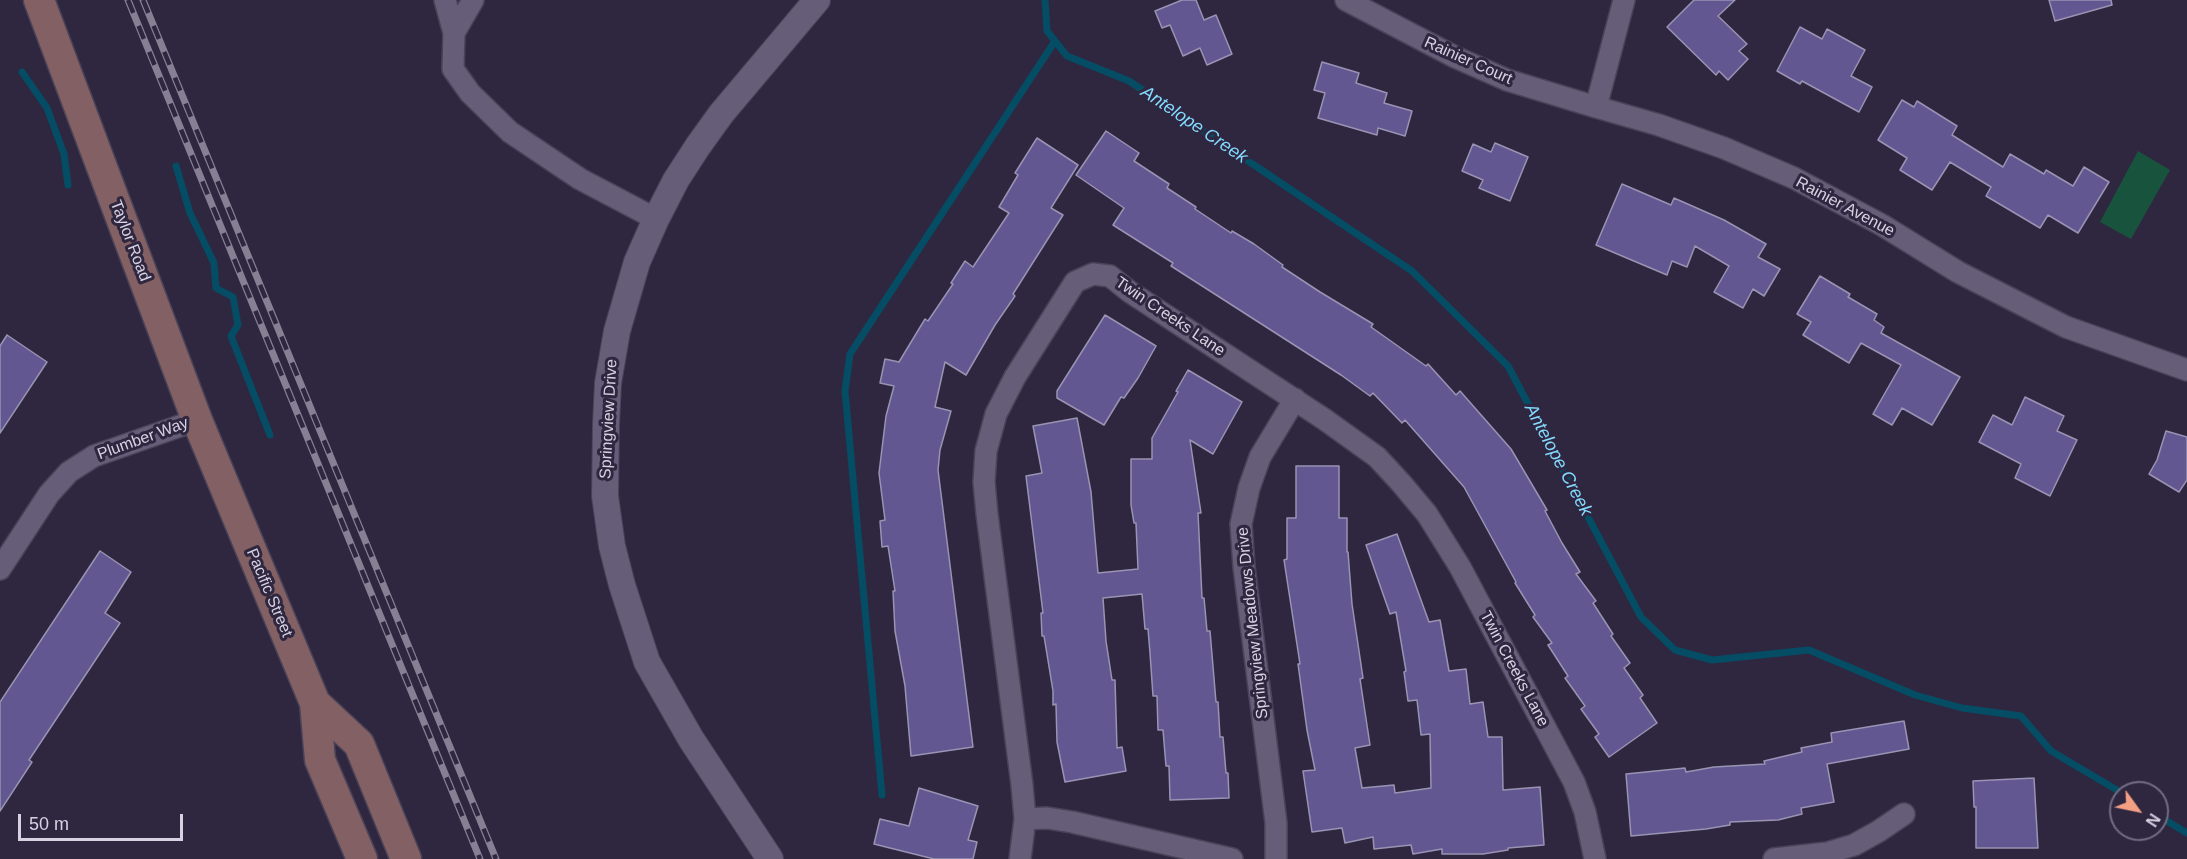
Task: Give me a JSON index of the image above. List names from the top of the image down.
{
  "streets": {
    "main road": ["Taylor Road", "Pacific Street"],
    "street": [
      "Rainier Court",
      "Rainier Avenue",
      "Twin Creeks Lane",
      "Springview Drive",
      "Plumber Way",
      "Springview Meadows Drive"
    ]
  },
  "crossings": [
    ["Rainier Court", "Rainier Avenue"],
    ["Taylor Road", "Plumber Way"],
    ["Taylor Road", "Pacific Street"],
    ["Twin Creeks Lane", "Springview Meadows Drive"]
  ],
  "water": ["Antelope Creek"],
  "scale_bar": "50 m",
  "north": "bottom right"
}
